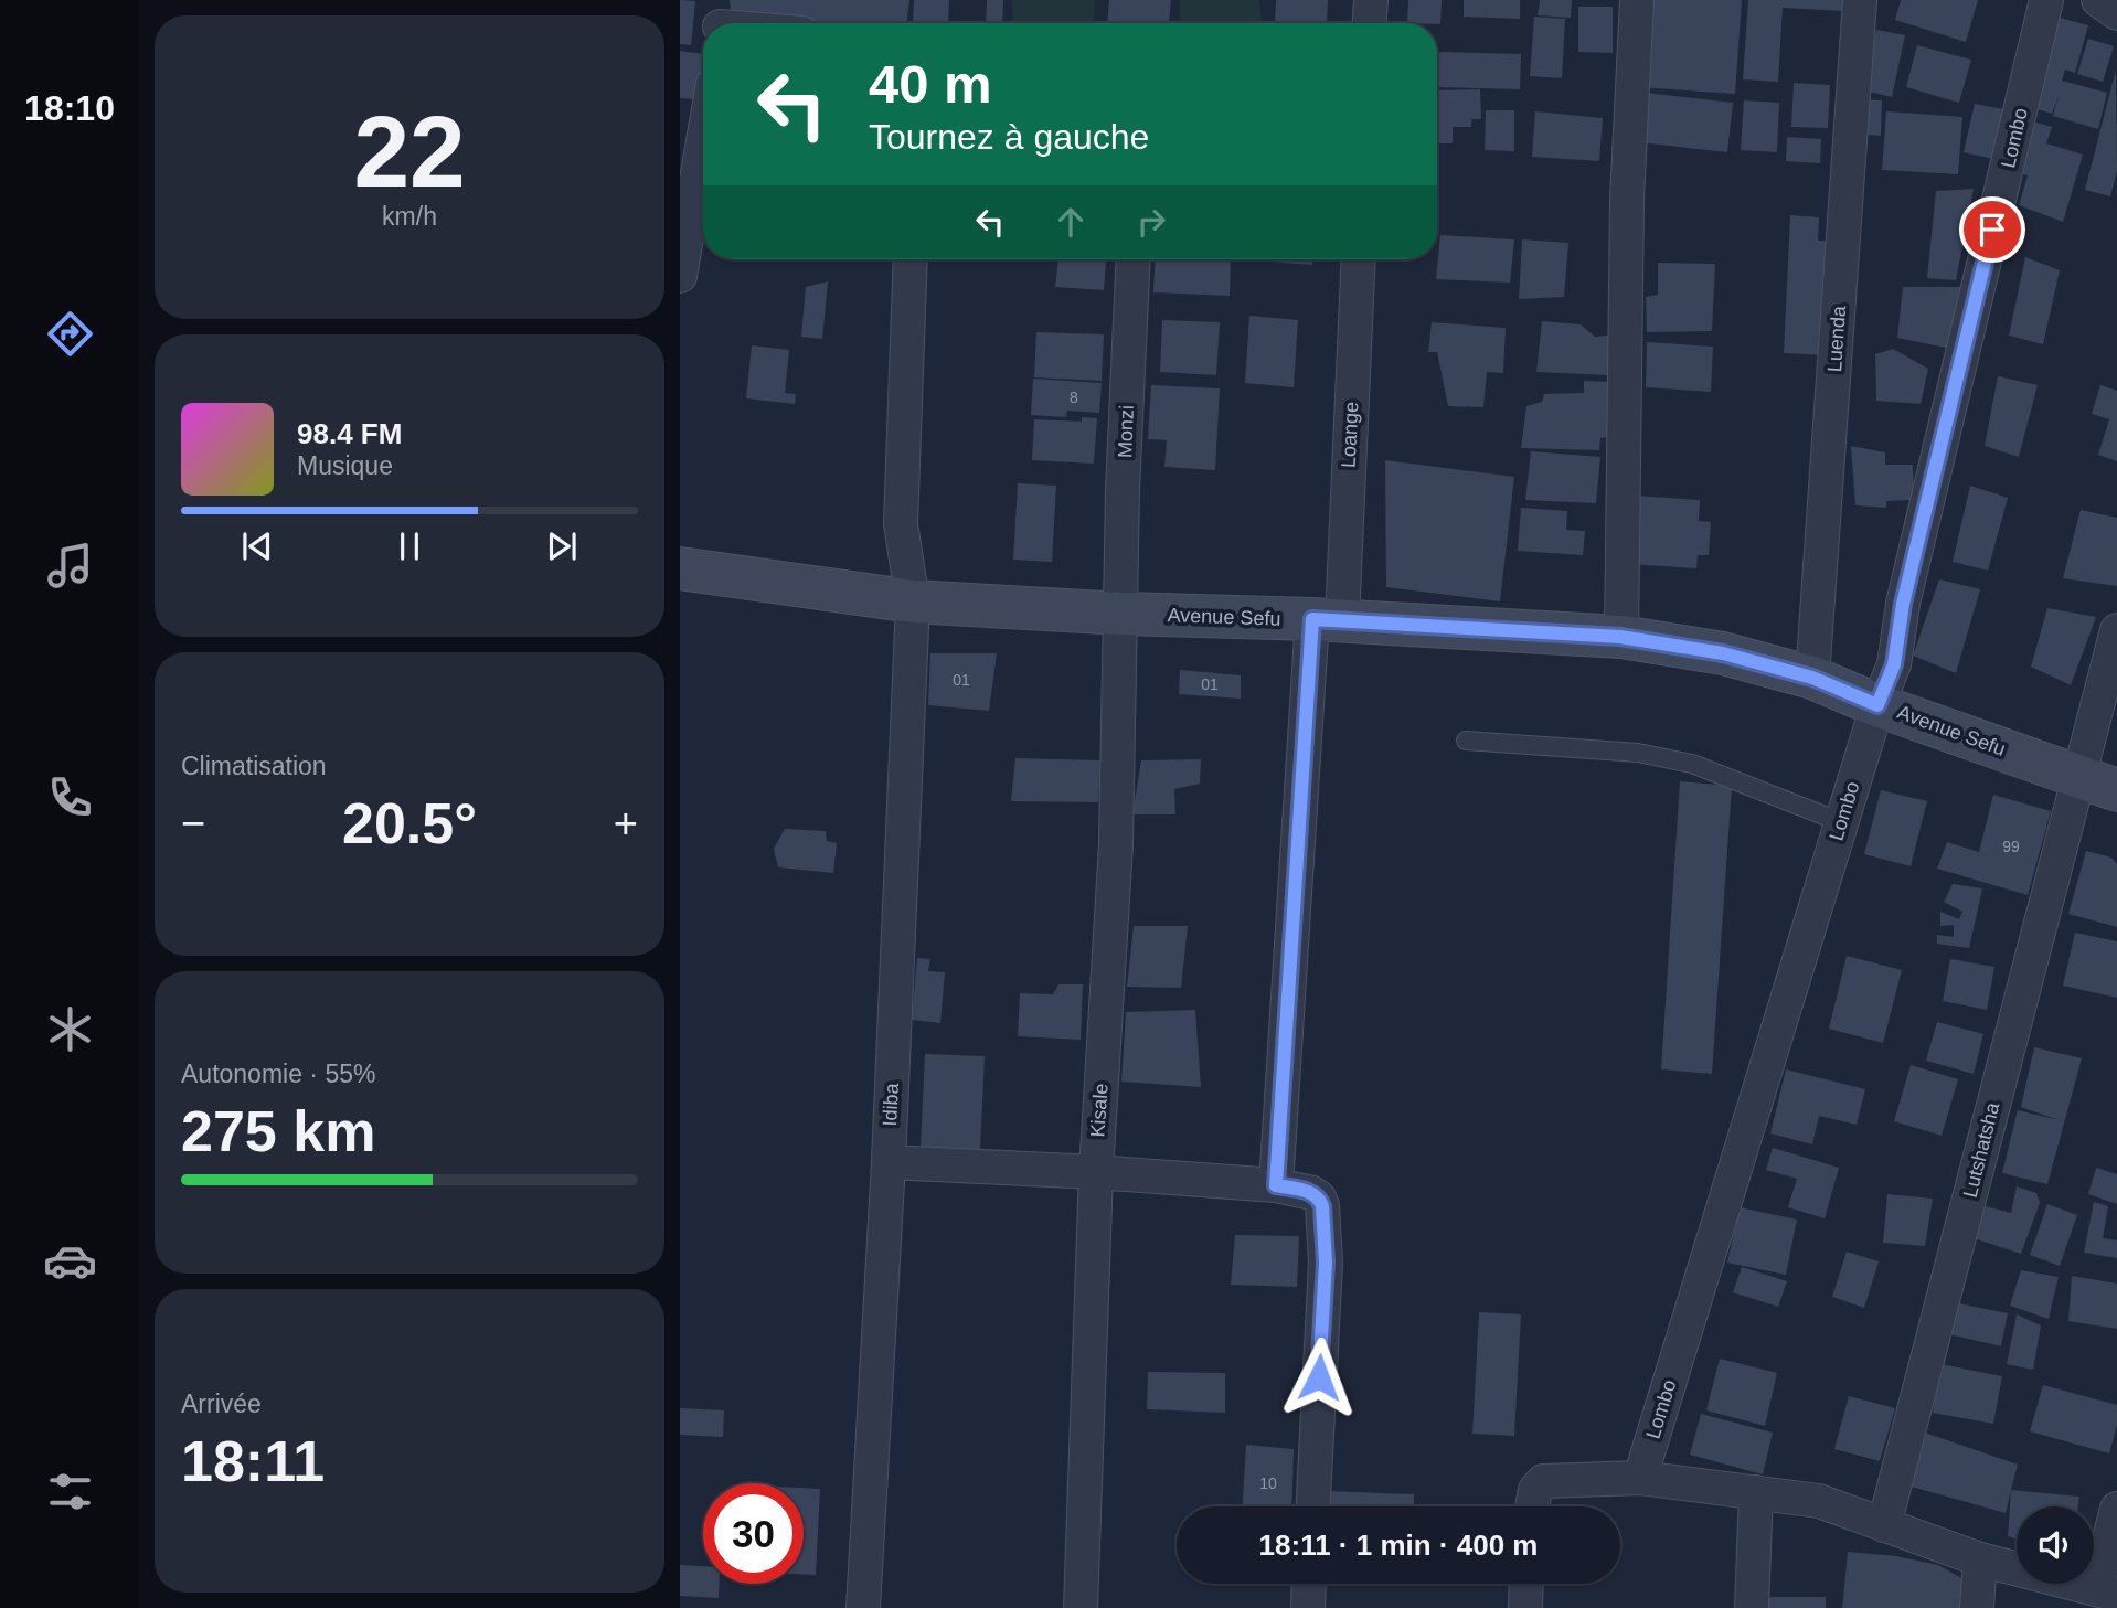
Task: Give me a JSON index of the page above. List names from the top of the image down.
{
  "streets": {
    "main road": ["Avenue Sefu"],
    "street": [
      "Lombo",
      "Luenda",
      "Monzi",
      "Loange",
      "Idiba",
      "Kisale",
      "Lutshatsha"
    ]
  },
  "crossings": [
    ["Lombo", "Avenue Sefu"],
    ["Luenda", "Avenue Sefu"],
    ["Monzi", "Avenue Sefu"],
    ["Monzi", "Kisale"],
    ["Loange", "Avenue Sefu"],
    ["Avenue Sefu", "Idiba"],
    ["Avenue Sefu", "Kisale"],
    ["Avenue Sefu", "Lutshatsha"]
  ],
  "house_numbers": [
    "8",
    "01",
    "01",
    "99",
    "10"
  ],
  "page": {
    "tabs": "18:10",
    "tile": [
      ["22", "km/h"],
      "Climatisation",
      ["Autonomie · 55%", "275 km"],
      ["Arrivée", "18:11"]
    ],
    "turn": ["40 m", "Tournez à gauche"],
    "song": ["98.4 FM", "Musique"],
    "heat": ["−", "20.5°", "+"],
    "limit": "30",
    "trip": "18:11 · 1 min · 400 m"
  }
}
